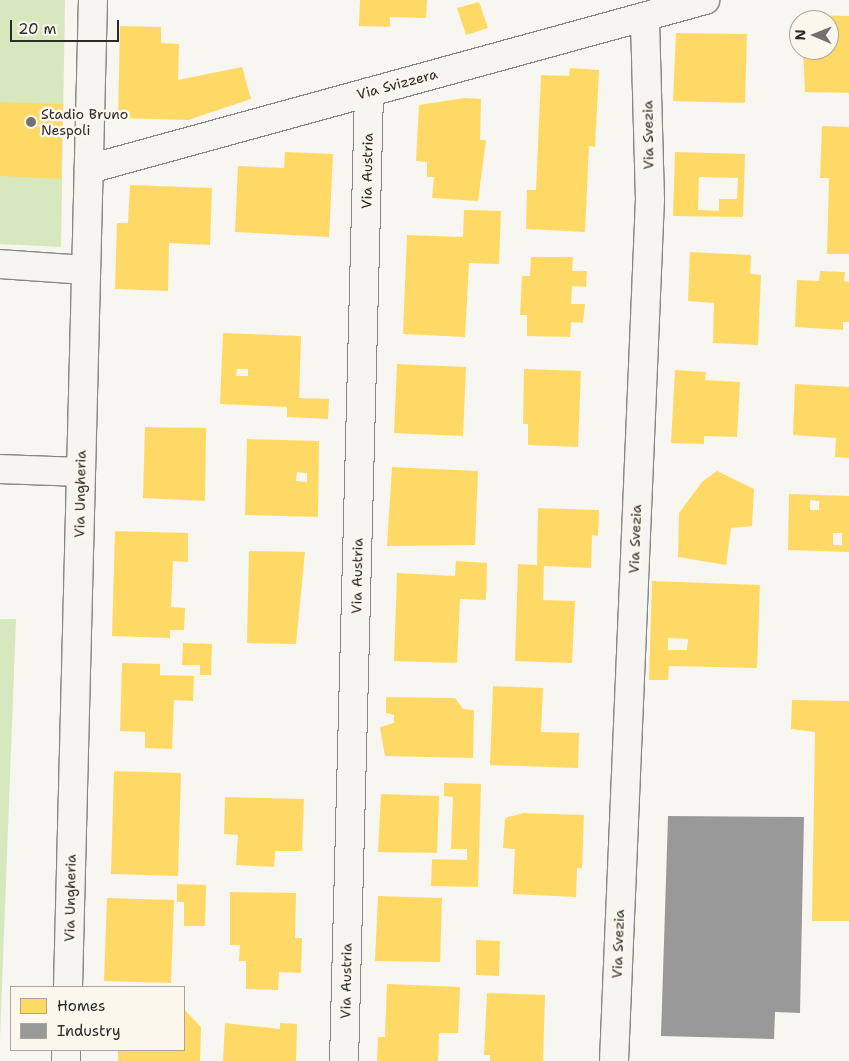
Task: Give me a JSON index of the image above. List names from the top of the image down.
{
  "streets": {
    "street": [
      "Via Svizzera",
      "Via Svezia",
      "Via Austria",
      "Via Ungheria"
    ]
  },
  "crossings": [
    ["Via Svizzera", "Via Svezia"],
    ["Via Svizzera", "Via Austria"],
    ["Via Svizzera", "Via Ungheria"]
  ],
  "places": ["Stadio Bruno Nespoli"],
  "legend": ["Homes", "Industry"],
  "scale_bar": "20 m",
  "north": "left"
}
